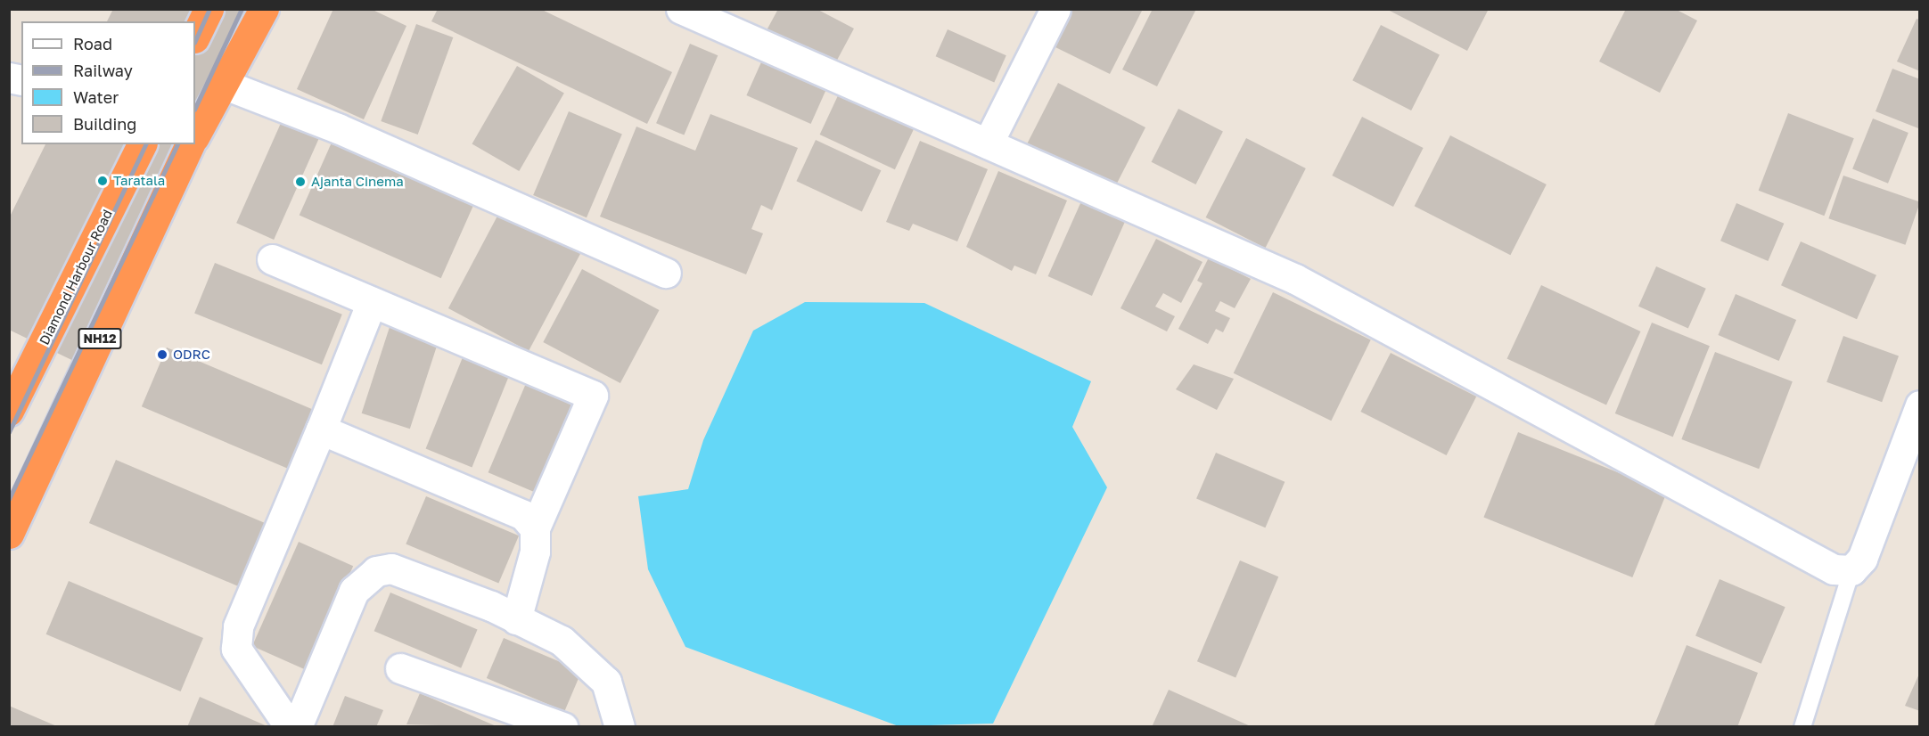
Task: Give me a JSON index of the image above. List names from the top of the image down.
{
  "streets": {
    "highway": ["Diamond Harbour Road", "NH12"]
  },
  "places": ["Taratala", "Ajanta Cinema", "ODRC"],
  "legend": [
    "Road",
    "Railway",
    "Water",
    "Building"
  ]
}
